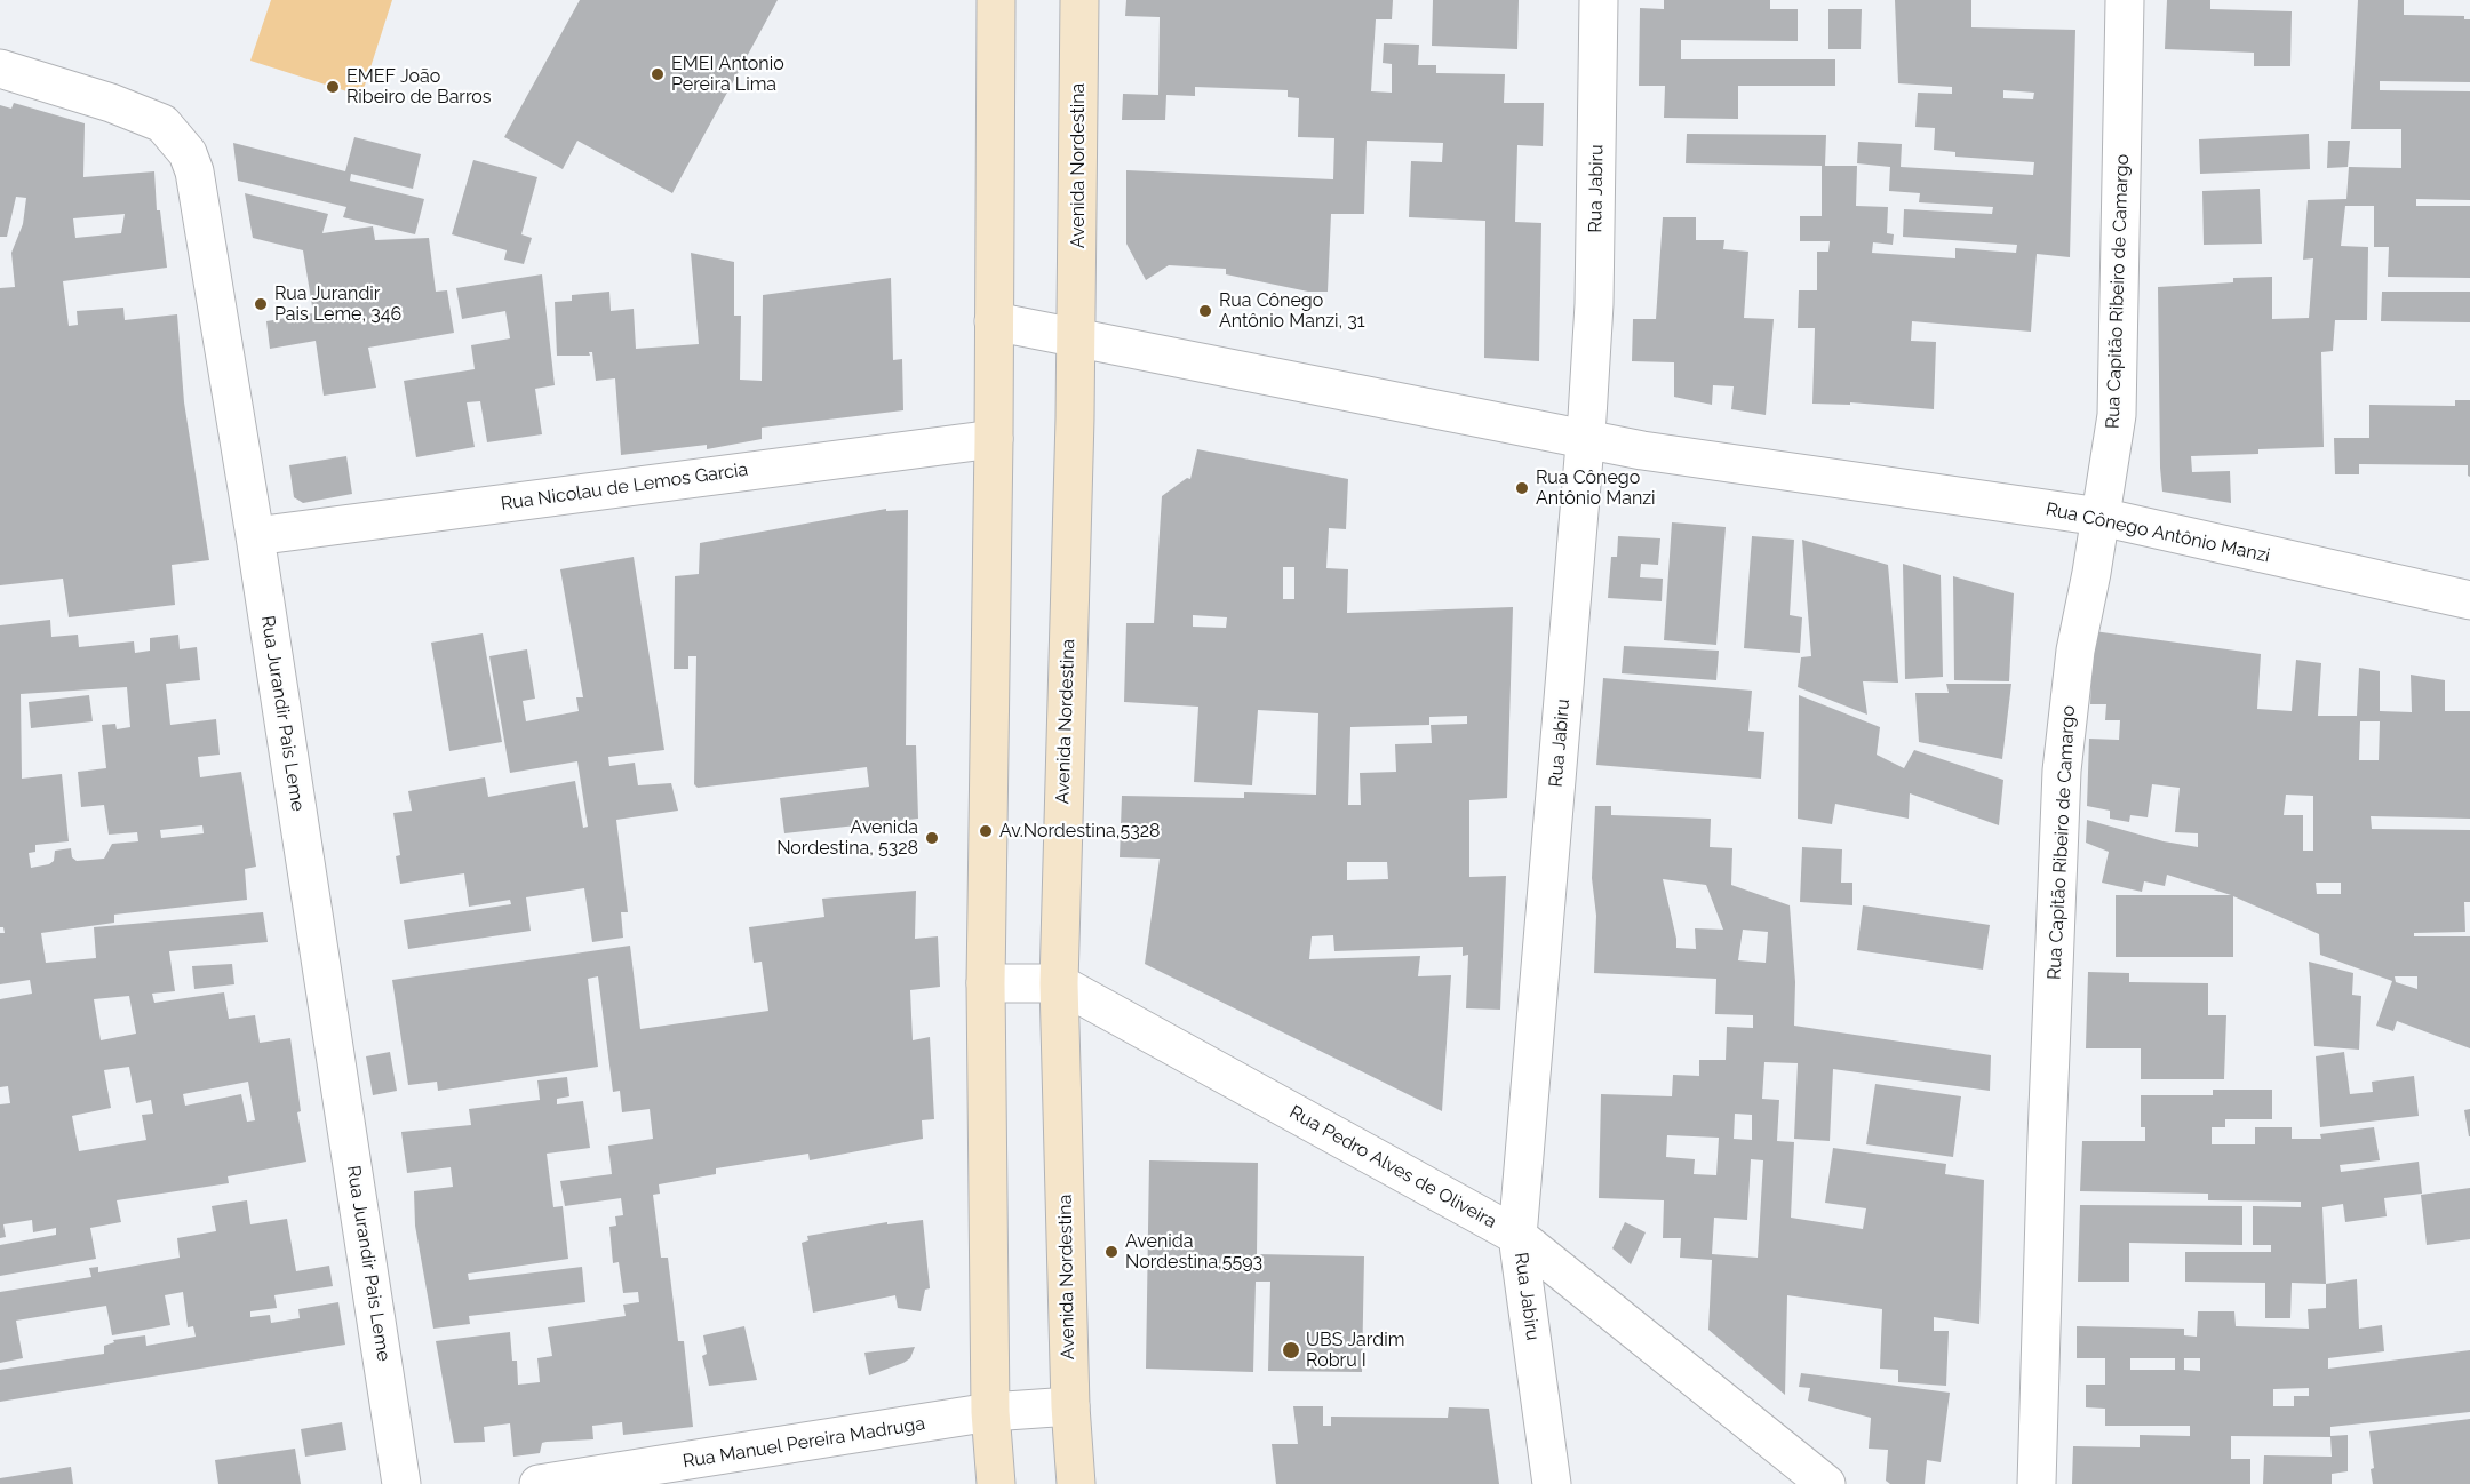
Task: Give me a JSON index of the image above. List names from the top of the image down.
{
  "streets": {
    "main road": ["Avenida Nordestina"],
    "street": [
      "Rua Jabiru",
      "Rua Capitão Ribeiro de Camargo",
      "Rua Nicolau de Lemos Garcia",
      "Rua Cônego Antônio Manzi",
      "Rua Jurandir Pais Leme",
      "Rua Pedro Alves de Oliveira",
      "Rua Manuel Pereira Madruga"
    ]
  },
  "crossings": [
    ["Avenida Nordestina", "Rua Cônego Antônio Manzi"],
    ["Avenida Nordestina", "Rua Pedro Alves de Oliveira"],
    ["Avenida Nordestina", "Rua Manuel Pereira Madruga"],
    ["Rua Jabiru", "Rua Cônego Antônio Manzi"],
    ["Rua Jabiru", "Rua Pedro Alves de Oliveira"],
    ["Rua Capitão Ribeiro de Camargo", "Rua Cônego Antônio Manzi"],
    ["Rua Nicolau de Lemos Garcia", "Rua Jurandir Pais Leme"]
  ],
  "places": [
    "EMEI Antonio Pereira Lima",
    "EMEF João Ribeiro de Barros",
    "Rua Jurandir Pais Leme, 346",
    "Rua Cônego Antônio Manzi, 31",
    "Rua Cônego Antônio Manzi",
    "Av.Nordestina,5328",
    "Avenida Nordestina, 5328",
    "Avenida Nordestina,5593",
    "UBS Jardim Robru I"
  ]
}
